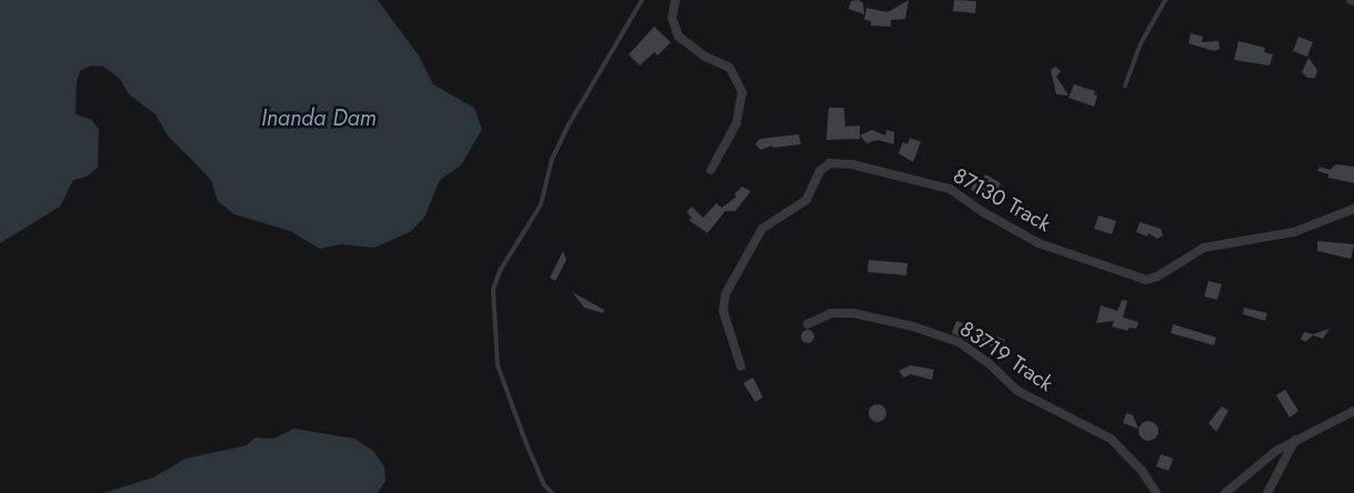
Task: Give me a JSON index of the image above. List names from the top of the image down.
{
  "streets": {
    "street": ["87130 Track", "83719 Track"]
  },
  "water": ["Inanda Dam"]
}
